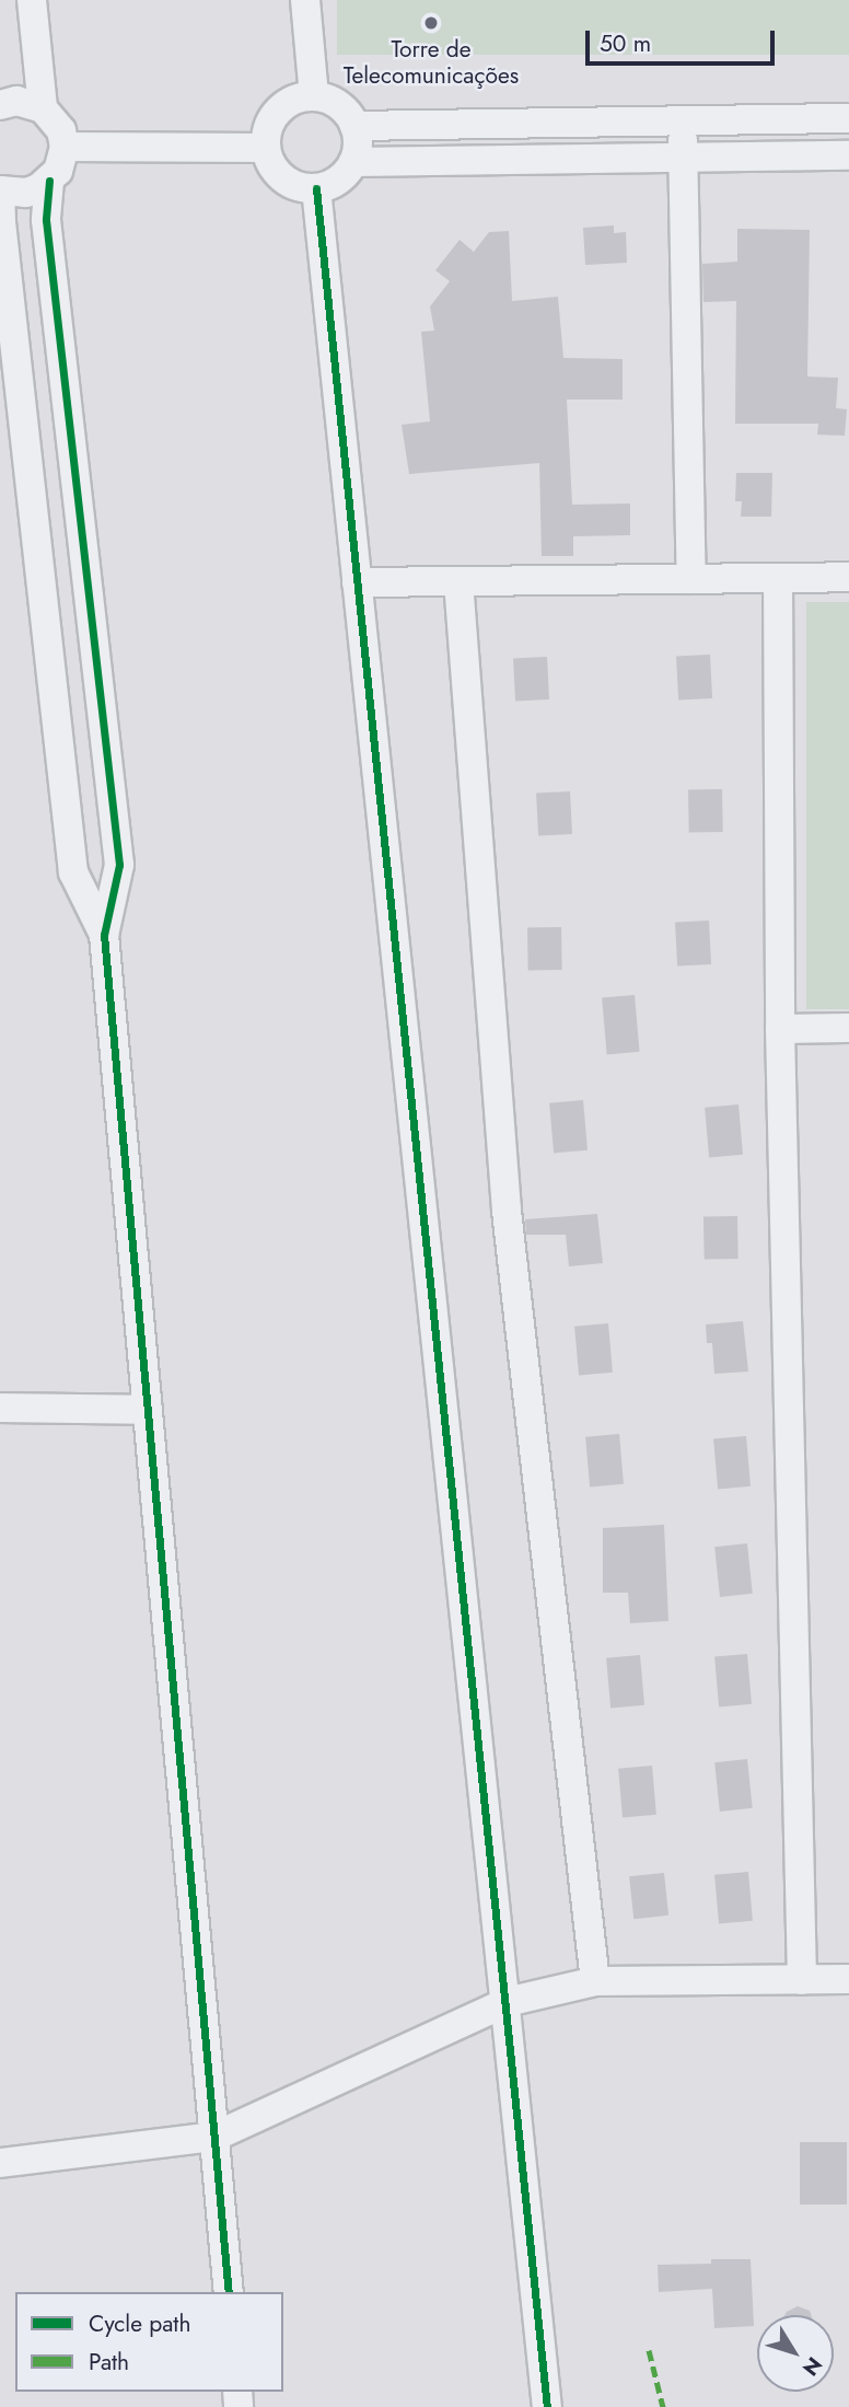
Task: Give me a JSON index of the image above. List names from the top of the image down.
{
  "places": ["Torre de Telecomunicações"],
  "legend": ["Cycle path", "Path"],
  "scale_bar": "50 m",
  "north": "bottom right"
}
